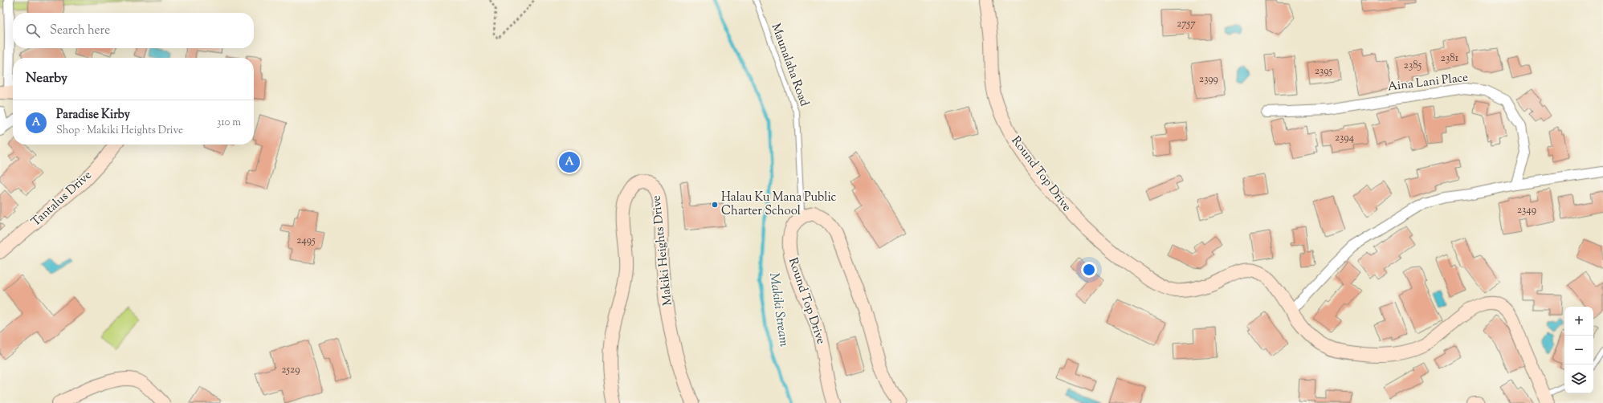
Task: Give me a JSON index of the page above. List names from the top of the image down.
{
  "streets": {
    "street": [
      "Aina Lani Place",
      "Round Top Drive",
      "Tantalus Drive",
      "Makiki Heights Drive"
    ],
    "lane": ["Maunalaha Road"]
  },
  "crossings": [
    ["Maunalaha Road", "Round Top Drive"]
  ],
  "water": ["Makiki Stream"],
  "places": ["Halau Ku Mana Public Charter School"],
  "house_numbers": [
    "2757",
    "2381",
    "2385",
    "2395",
    "2399",
    "2394",
    "2349",
    "2495",
    "2529"
  ],
  "page": {
    "search": "Search here",
    "heading": "Nearby",
    "list": [
      {
        "mark": "A",
        "name": "Paradise Kirby",
        "note": "Shop · Makiki Heights Drive",
        "value": "310 m"
      }
    ],
    "pins": "A",
    "map_buttons": ["+", "−"]
  }
}
